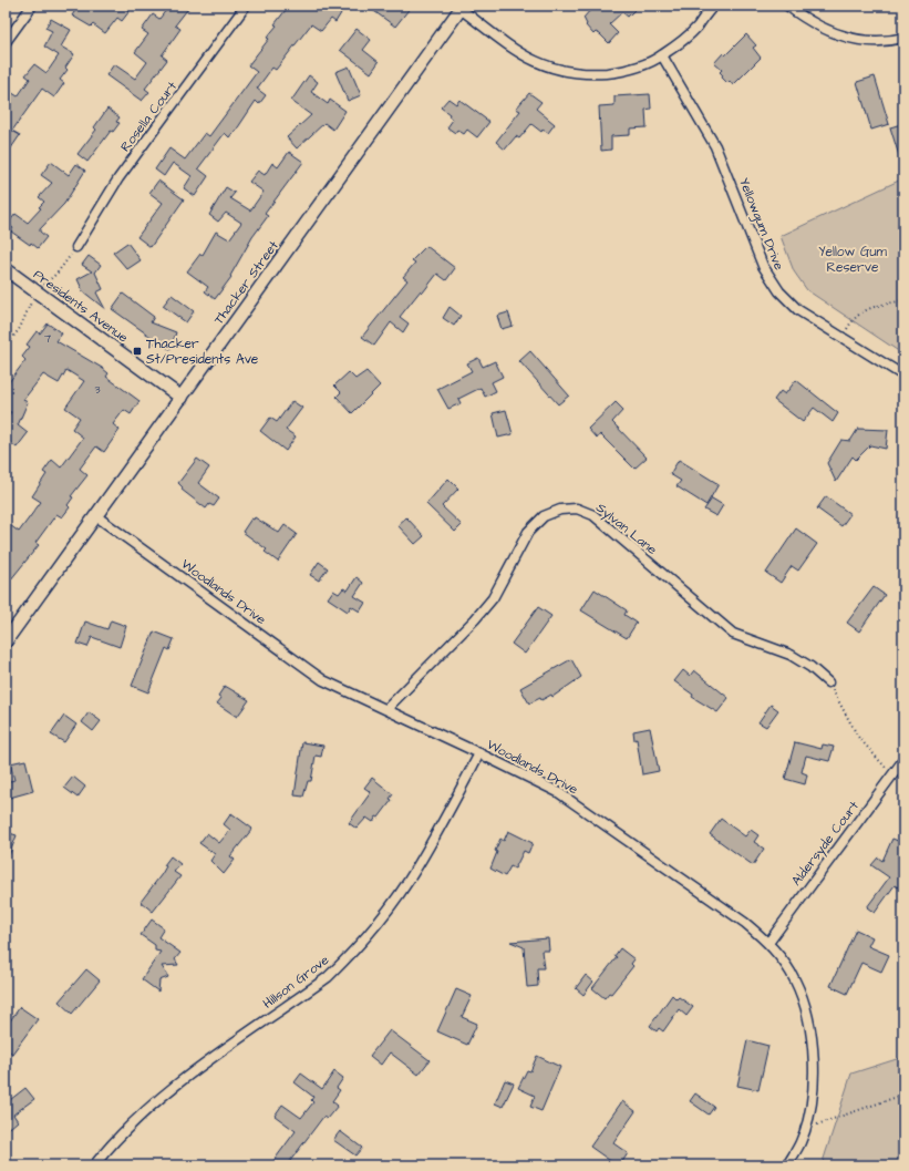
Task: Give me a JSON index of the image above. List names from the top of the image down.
{
  "streets": {
    "street": [
      "Rosella Court",
      "Yellowgum Drive",
      "Thacker Street",
      "Presidents Avenue",
      "Sylvan Lane",
      "Woodlands Drive",
      "Aldersyde Court",
      "Hillson Grove"
    ]
  },
  "crossings": [
    ["Thacker Street", "Presidents Avenue"],
    ["Thacker Street", "Woodlands Drive"],
    ["Sylvan Lane", "Woodlands Drive"],
    ["Woodlands Drive", "Aldersyde Court"],
    ["Woodlands Drive", "Hillson Grove"]
  ],
  "parks": ["Yellow Gum Reserve"],
  "places": {
    "transit": ["Thacker St/Presidents Ave"]
  },
  "house_numbers": ["7", "3"]
}
